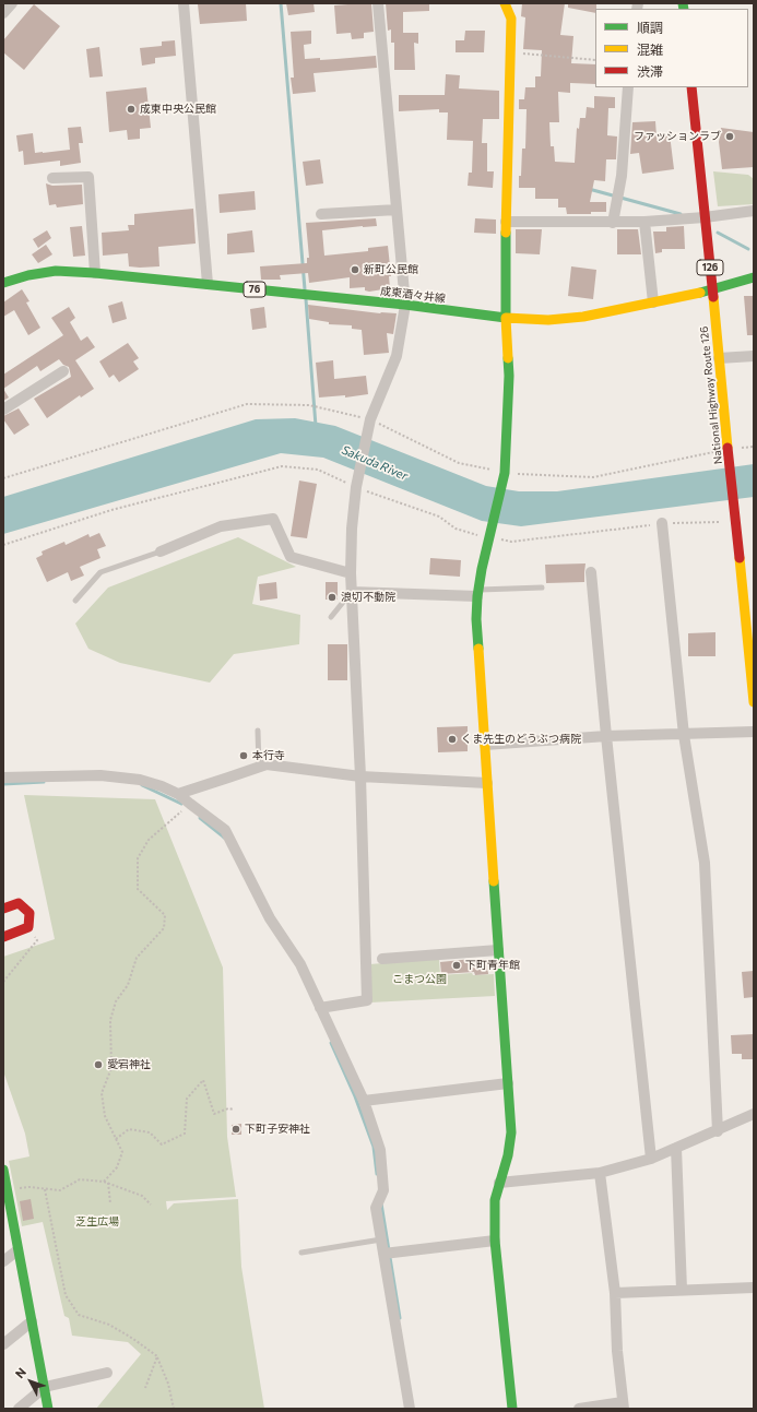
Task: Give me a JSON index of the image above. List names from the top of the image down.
{
  "streets": {
    "main road": [
      "126",
      "76",
      "成東酒々井線",
      "National Highway Route 126"
    ]
  },
  "crossings": [
    ["成東酒々井線", "National Highway Route 126"]
  ],
  "water": ["Sakuda River"],
  "parks": ["こまつ公園", "芝生広場"],
  "places": [
    "成東中央公民館",
    "ファッションラブ",
    "新町公民館",
    "浪切不動院",
    "くま先生のどうぶつ病院",
    "本行寺",
    "下町青年館",
    "愛宕神社",
    "下町子安神社"
  ],
  "legend": ["順調", "混雑", "渋滞"],
  "north": "top left"
}
